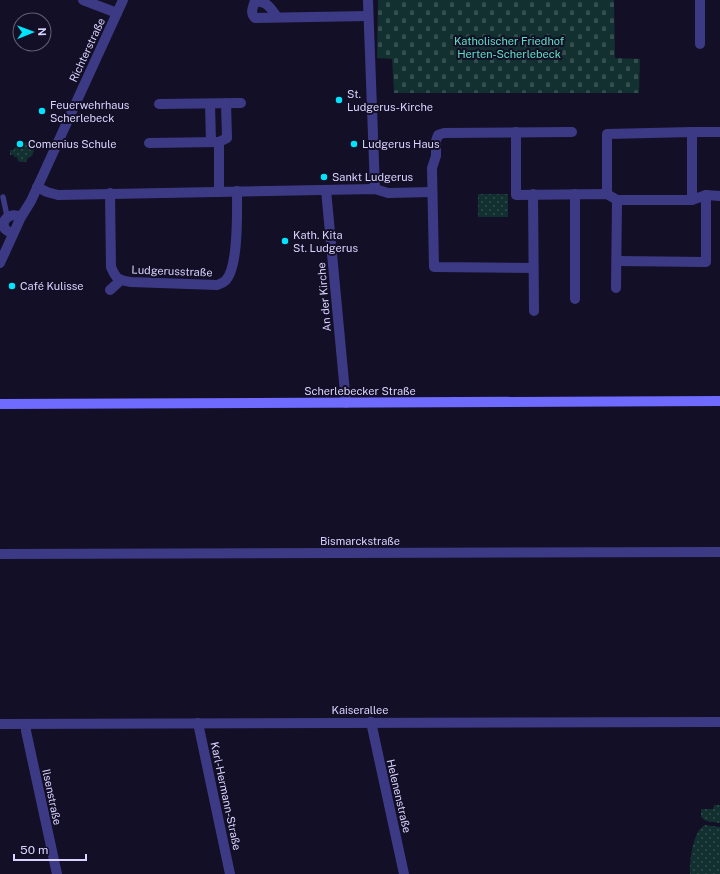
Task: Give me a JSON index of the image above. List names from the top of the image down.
{
  "streets": {
    "street": [
      "Richterstraße",
      "Ludgerusstraße",
      "An der Kirche",
      "Scherlebecker Straße",
      "Bismarckstraße",
      "Kaiserallee",
      "Karl-Hermann-Straße",
      "Helenenstraße",
      "Ilsenstraße"
    ]
  },
  "crossings": [
    ["An der Kirche", "Scherlebecker Straße"],
    ["Kaiserallee", "Karl-Hermann-Straße"],
    ["Kaiserallee", "Helenenstraße"],
    ["Kaiserallee", "Ilsenstraße"]
  ],
  "parks": ["Katholischer Friedhof Herten-Scherlebeck"],
  "places": [
    "St. Ludgerus-Kirche",
    "Feuerwehrhaus Scherlebeck",
    "Comenius Schule",
    "Ludgerus Haus",
    "Sankt Ludgerus",
    "Kath. Kita St. Ludgerus",
    "Café Kulisse"
  ],
  "scale_bar": "50 m",
  "north": "right"
}
